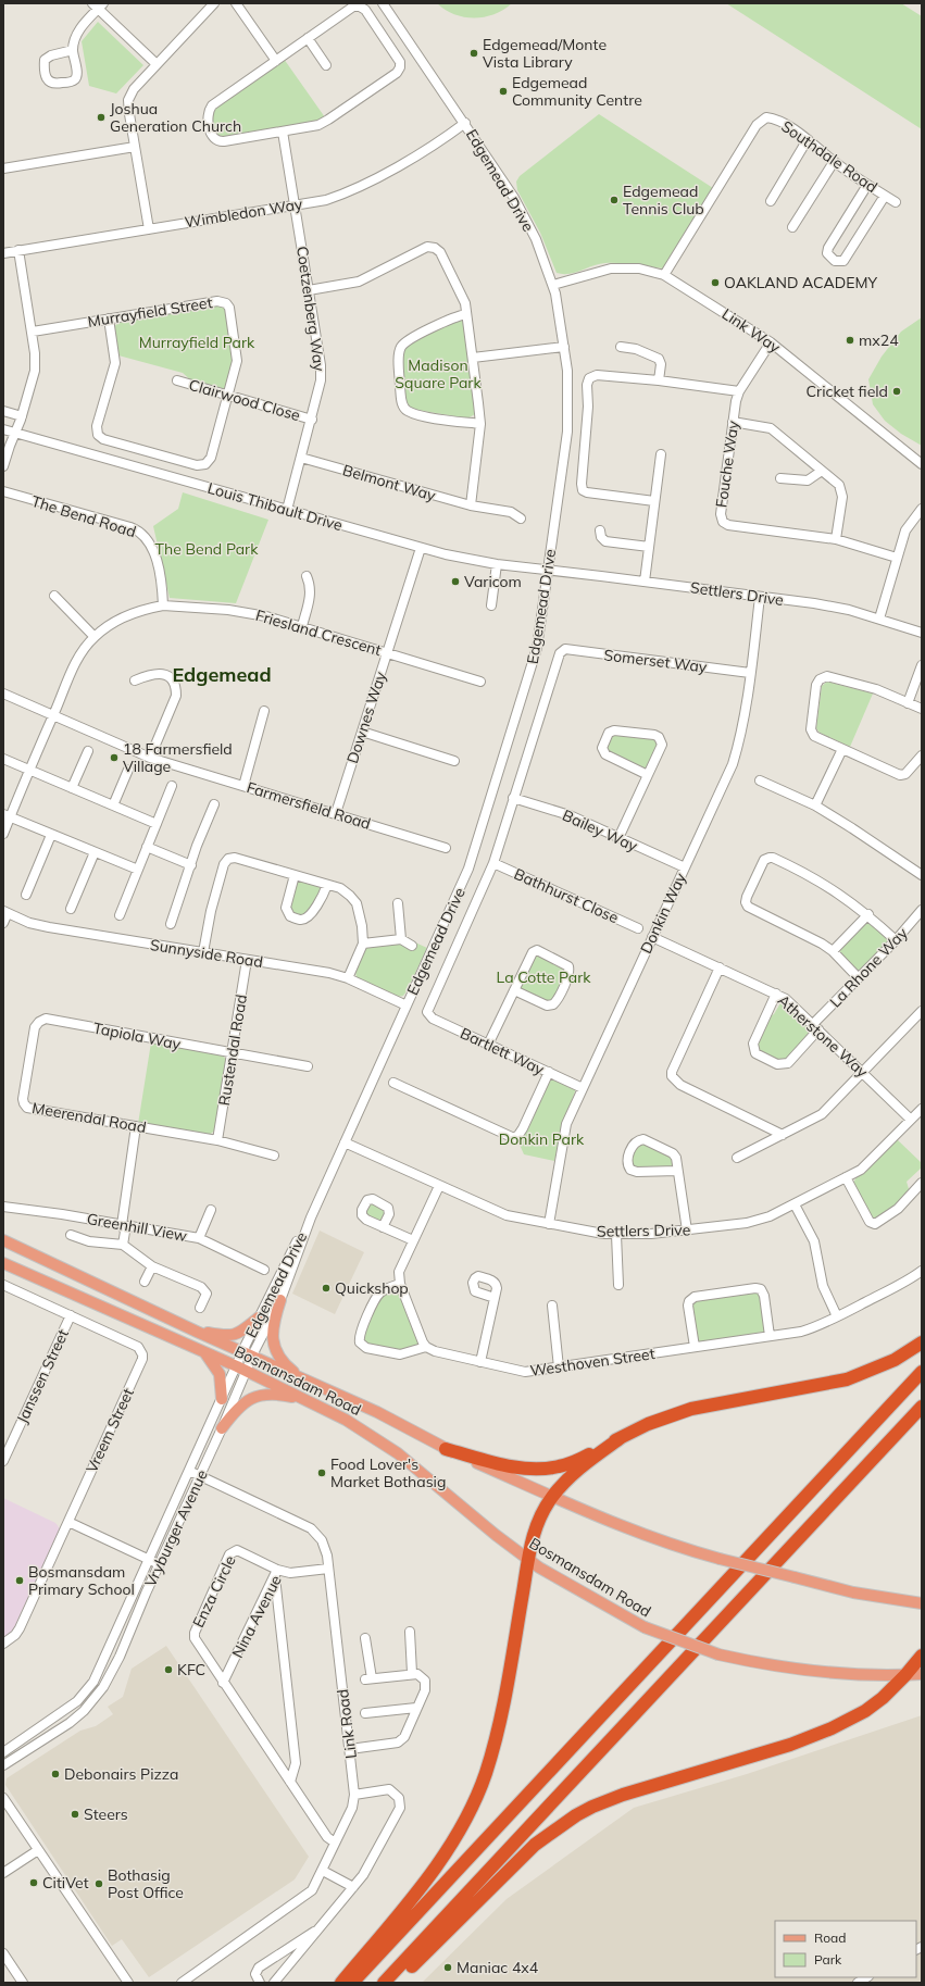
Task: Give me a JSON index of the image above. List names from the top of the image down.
{
  "streets": {
    "main road": ["Bosmansdam Road"],
    "street": [
      "Southdale Road",
      "Edgemead Drive",
      "Wimbledon Way",
      "Coetzenberg Way",
      "Murrayfield Street",
      "Link Way",
      "Clairwood Close",
      "Fouche Way",
      "Belmont Way",
      "Louis Thibault Drive",
      "The Bend Road",
      "Settlers Drive",
      "Friesland Crescent",
      "Somerset Way",
      "Downes Way",
      "Farmersfield Road",
      "Bailey Way",
      "Bathhurst Close",
      "Donkin Way",
      "Sunnyside Road",
      "La Rhone Way",
      "Tapiola Way",
      "Atherstone Way",
      "Rustendal Road",
      "Bartlett Way",
      "Meerendal Road",
      "Greenhill View",
      "Westhoven Street",
      "Janssen Street",
      "Vreem Street",
      "Vryburger Avenue",
      "Enza Circle",
      "Nina Avenue",
      "Link Road"
    ]
  },
  "crossings": [
    ["Southdale Road", "Link Way"],
    ["Edgemead Drive", "Wimbledon Way"],
    ["Edgemead Drive", "Link Way"],
    ["Edgemead Drive", "Louis Thibault Drive"],
    ["Edgemead Drive", "Settlers Drive"],
    ["Edgemead Drive", "Somerset Way"],
    ["Edgemead Drive", "Bailey Way"],
    ["Edgemead Drive", "Bathhurst Close"],
    ["Edgemead Drive", "Sunnyside Road"],
    ["Edgemead Drive", "Bartlett Way"],
    ["Edgemead Drive", "Bosmansdam Road"],
    ["Wimbledon Way", "Coetzenberg Way"],
    ["Coetzenberg Way", "Clairwood Close"],
    ["Coetzenberg Way", "Belmont Way"],
    ["Coetzenberg Way", "Louis Thibault Drive"],
    ["Murrayfield Street", "Clairwood Close"],
    ["Link Way", "Fouche Way"],
    ["Louis Thibault Drive", "Settlers Drive"],
    ["Louis Thibault Drive", "Downes Way"],
    ["The Bend Road", "Friesland Crescent"],
    ["Settlers Drive", "Donkin Way"],
    ["Settlers Drive", "Atherstone Way"],
    ["Friesland Crescent", "Downes Way"],
    ["Friesland Crescent", "Farmersfield Road"],
    ["Somerset Way", "Donkin Way"],
    ["Downes Way", "Farmersfield Road"],
    ["Bailey Way", "Donkin Way"],
    ["Donkin Way", "Atherstone Way"],
    ["Donkin Way", "Bartlett Way"],
    ["Sunnyside Road", "Rustendal Road"],
    ["La Rhone Way", "Atherstone Way"],
    ["Tapiola Way", "Rustendal Road"],
    ["Tapiola Way", "Meerendal Road"],
    ["Rustendal Road", "Meerendal Road"],
    ["Janssen Street", "Vreem Street"],
    ["Bosmansdam Road", "Vryburger Avenue"],
    ["Vryburger Avenue", "Link Road"],
    ["Enza Circle", "Nina Avenue"],
    ["Enza Circle", "Link Road"],
    ["Nina Avenue", "Link Road"]
  ],
  "districts": ["Edgemead"],
  "parks": [
    "Murrayfield Park",
    "Madison Square Park",
    "The Bend Park",
    "La Cotte Park",
    "Donkin Park"
  ],
  "places": [
    "Edgemead/Monte Vista Library",
    "Edgemead Community Centre",
    "Joshua Generation Church",
    "Edgemead Tennis Club",
    "OAKLAND ACADEMY",
    "mx24",
    "Cricket field",
    "Varicom",
    "18 Farmersfield Village",
    "Quickshop",
    "Food Lover's Market Bothasig",
    "Bosmansdam Primary School",
    "KFC",
    "Debonairs Pizza",
    "Steers",
    "CitiVet",
    "Bothasig Post Office",
    "Maniac 4x4"
  ],
  "legend": ["Road", "Park"]
}
